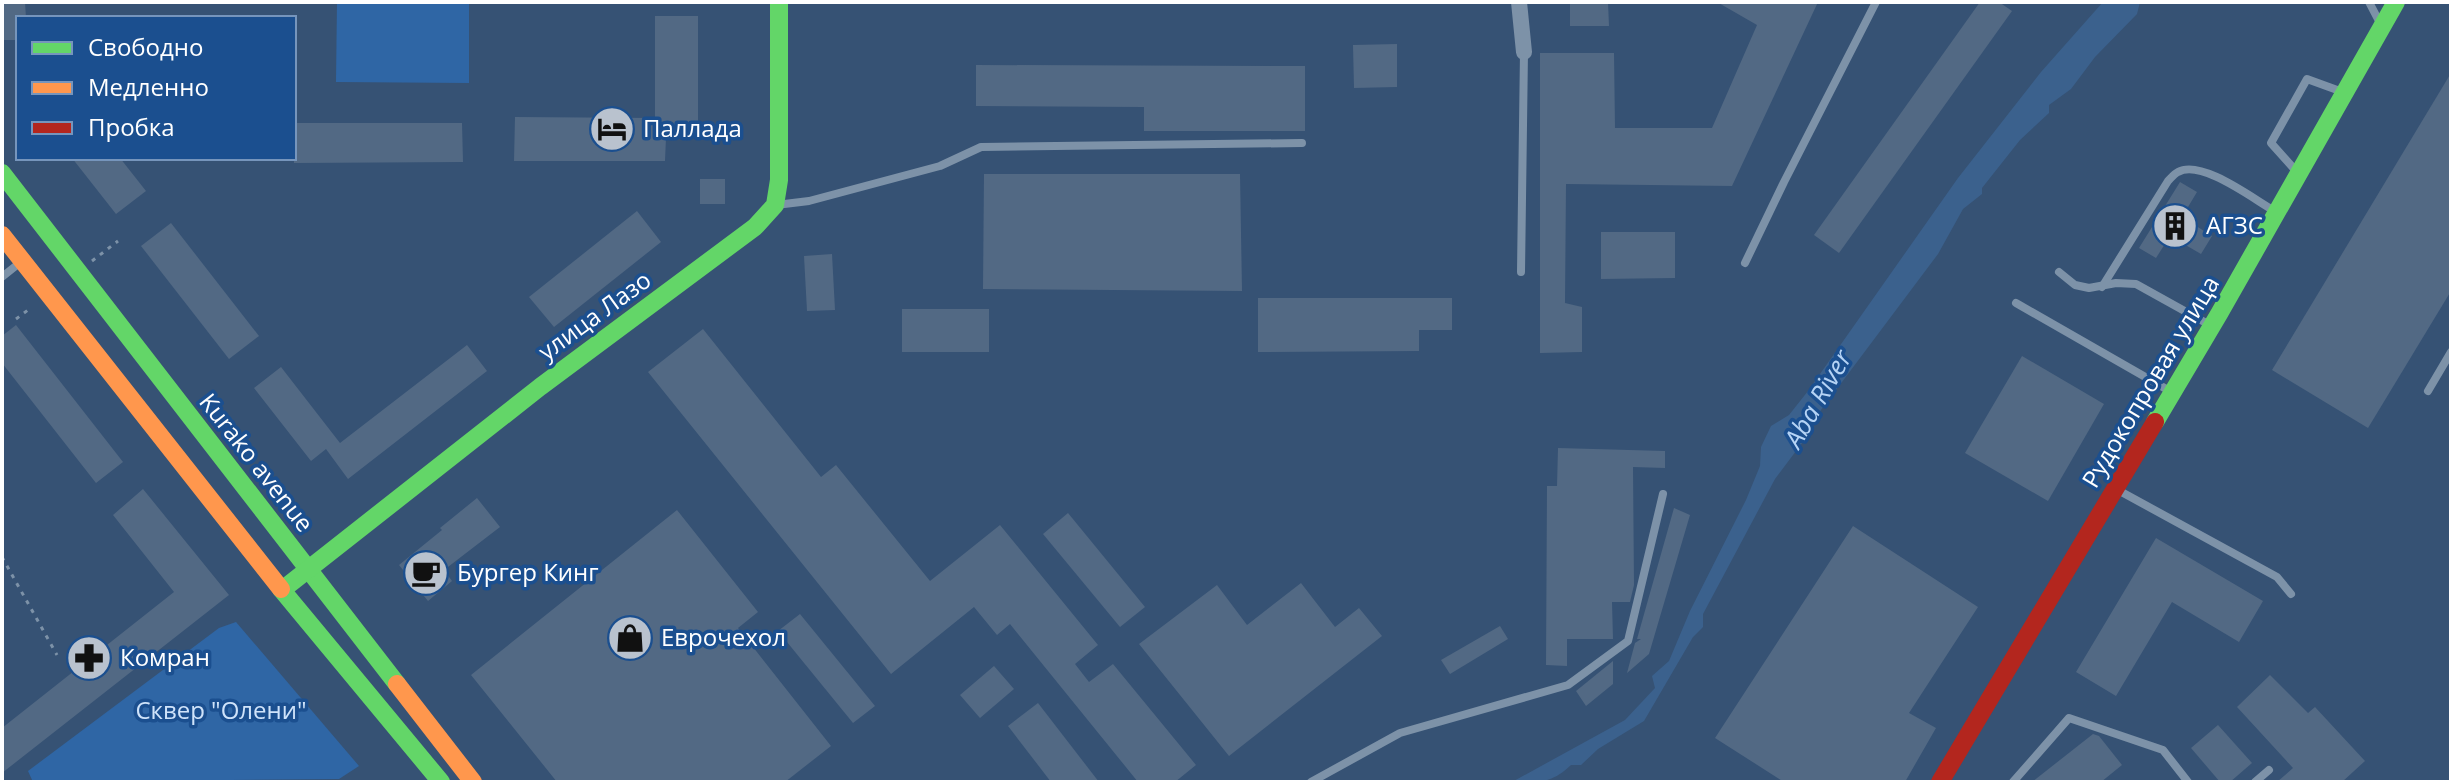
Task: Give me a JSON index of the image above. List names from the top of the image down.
{
  "streets": {
    "main road": ["улица Лазо", "Рудокопровая улица", "Kurako avenue"]
  },
  "crossings": [
    ["улица Лазо", "Kurako avenue"]
  ],
  "water": ["Aba River"],
  "parks": ["Сквер \"Олени\""],
  "places": {
    "hotel": ["Паллада"],
    "building": ["АГЗС"],
    "cafe": ["Бургер Кинг"],
    "shop": ["Еврочехол"],
    "pharmacy": ["Комран"]
  },
  "legend": ["Свободно", "Медленно", "Пробка"]
}
